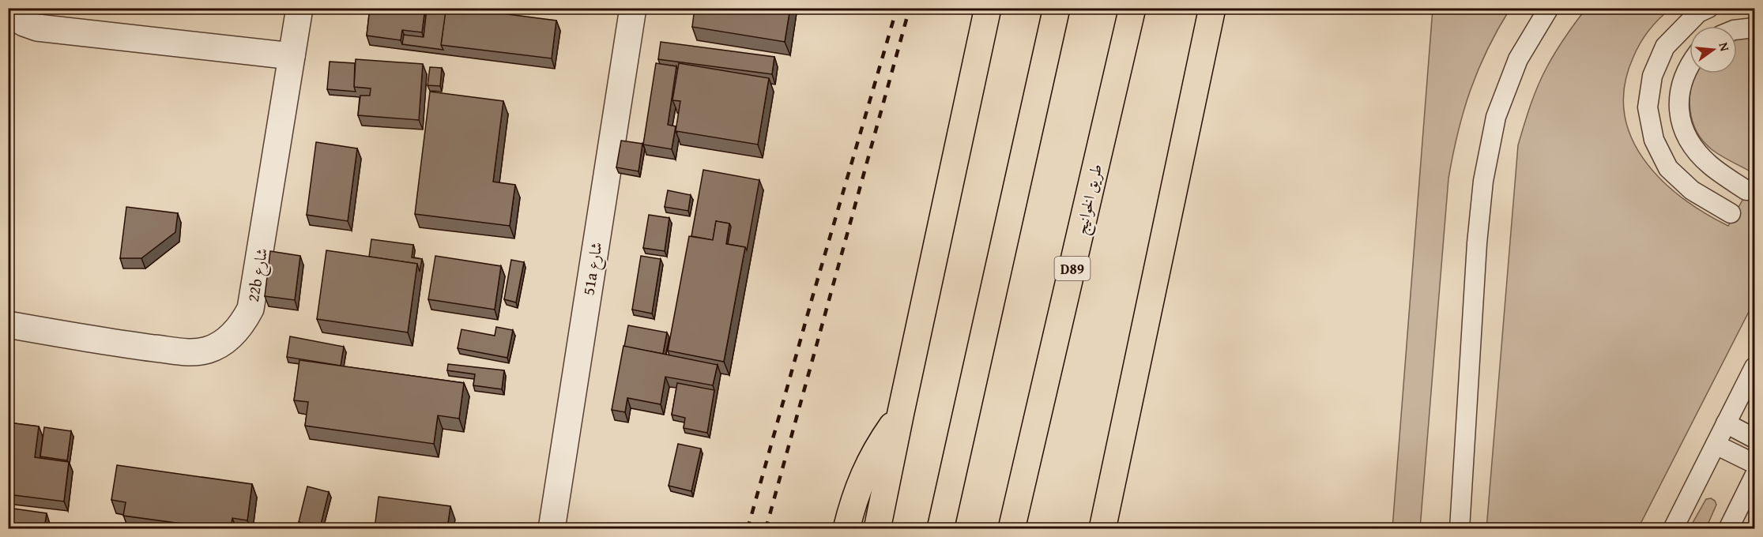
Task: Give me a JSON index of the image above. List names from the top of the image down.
{
  "streets": {
    "main road": ["طريق الخوانيج", "D89"],
    "street": ["51a شارع", "22b شارع"]
  },
  "north": "right"
}
